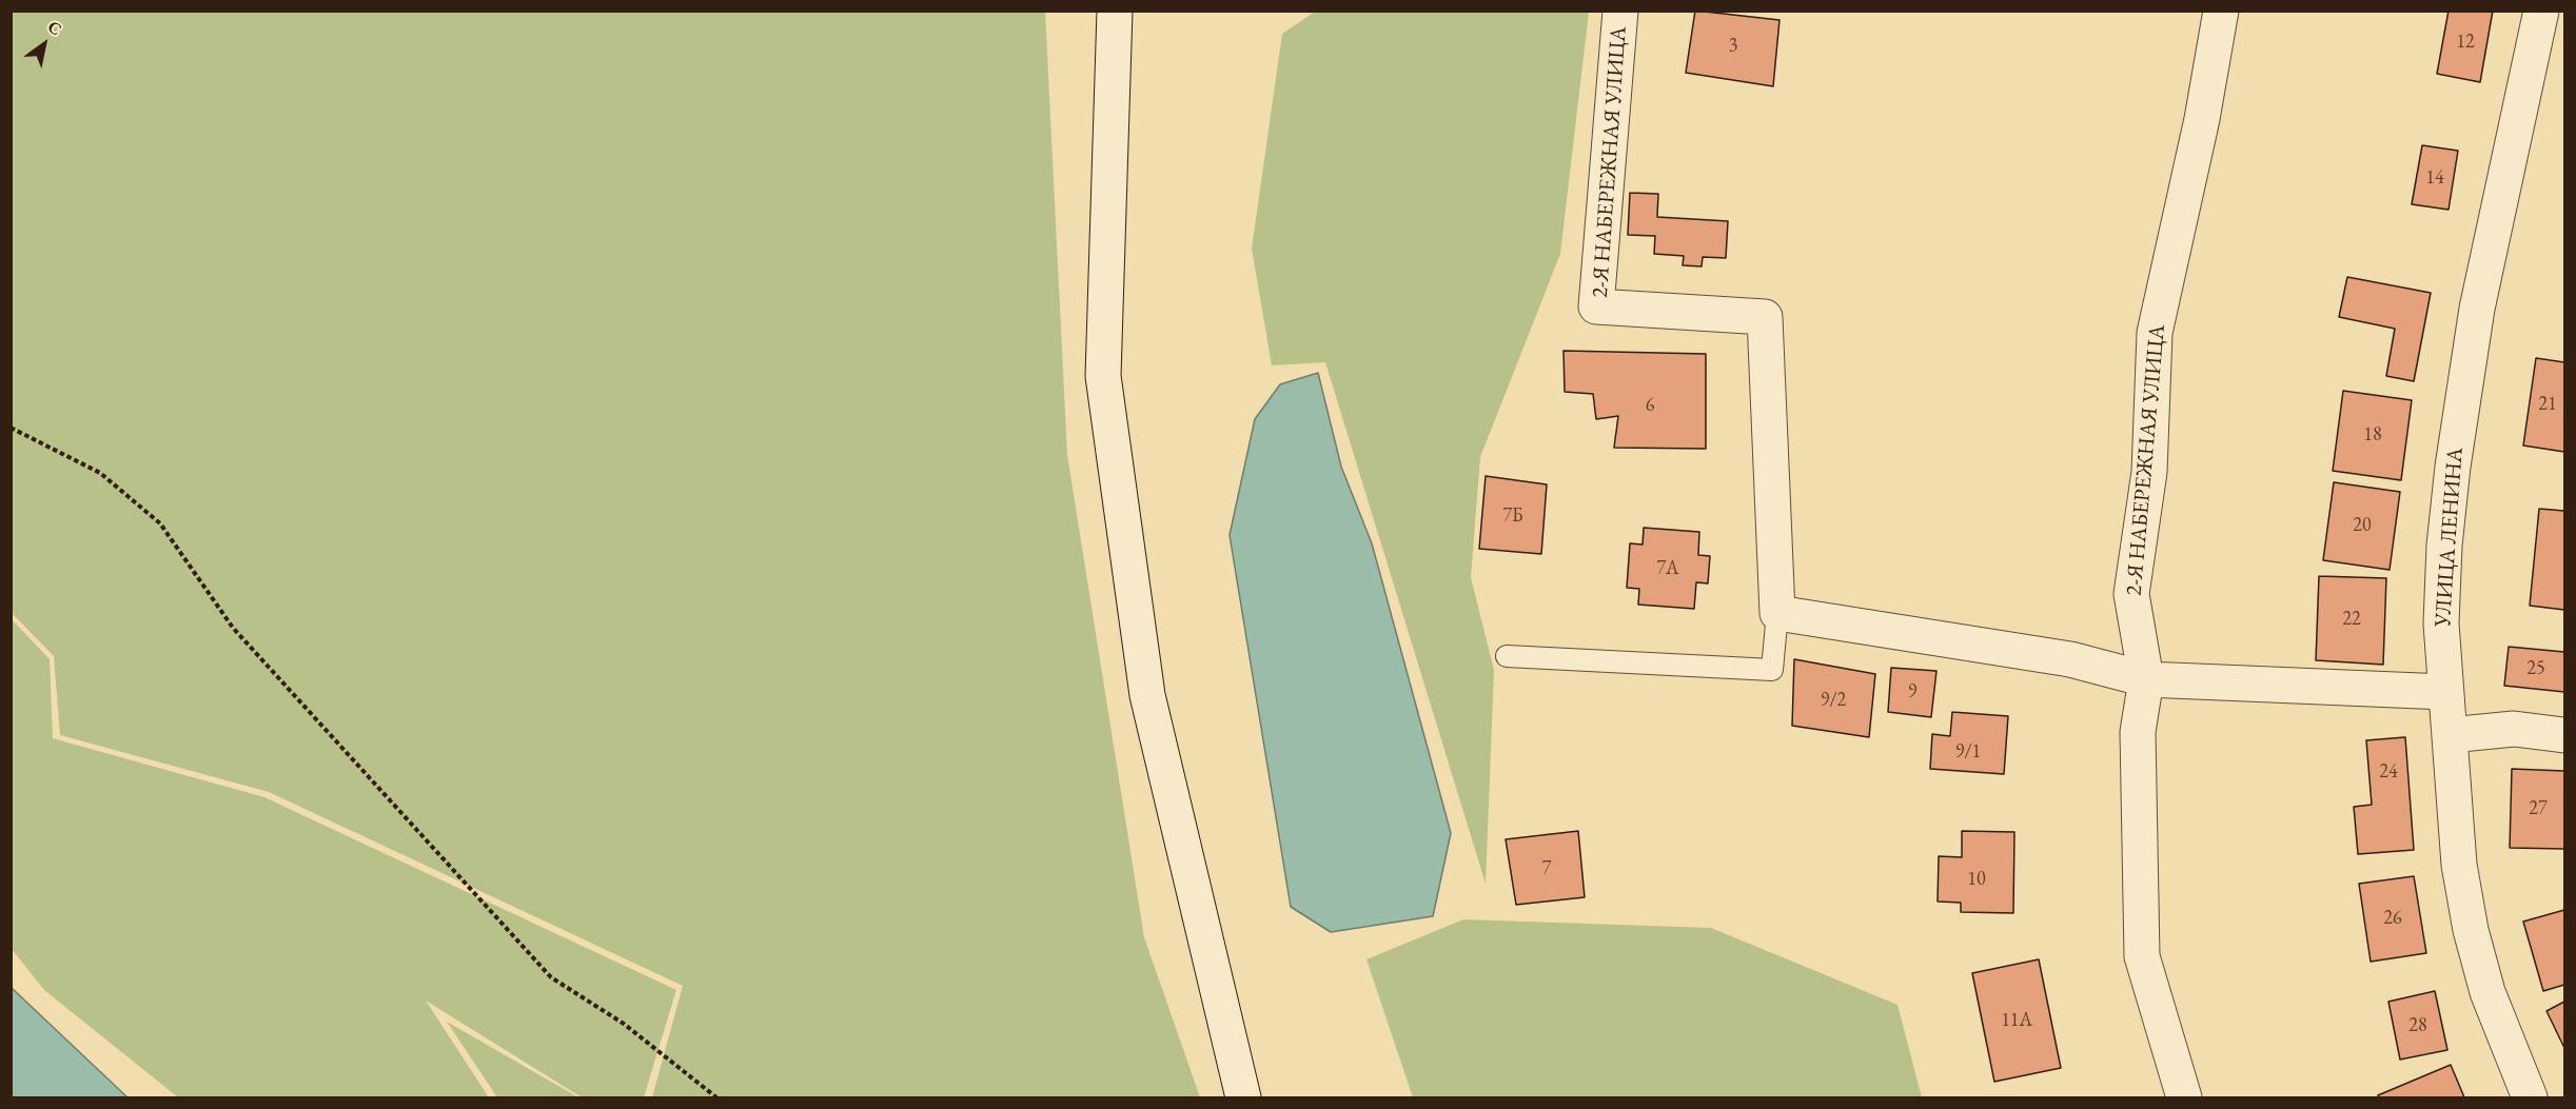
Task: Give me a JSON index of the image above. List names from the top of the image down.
{
  "streets": {
    "street": ["2-Я НАБЕРЕЖНАЯ УЛИЦА", "УЛИЦА ЛЕНИНА"]
  },
  "house_numbers": [
    "12",
    "3",
    "14",
    "21",
    "6",
    "18",
    "7Б",
    "20",
    "7А",
    "22",
    "25",
    "9",
    "9/2",
    "9/1",
    "24",
    "27",
    "7",
    "10",
    "26",
    "11А",
    "28"
  ],
  "north": "top right"
}
